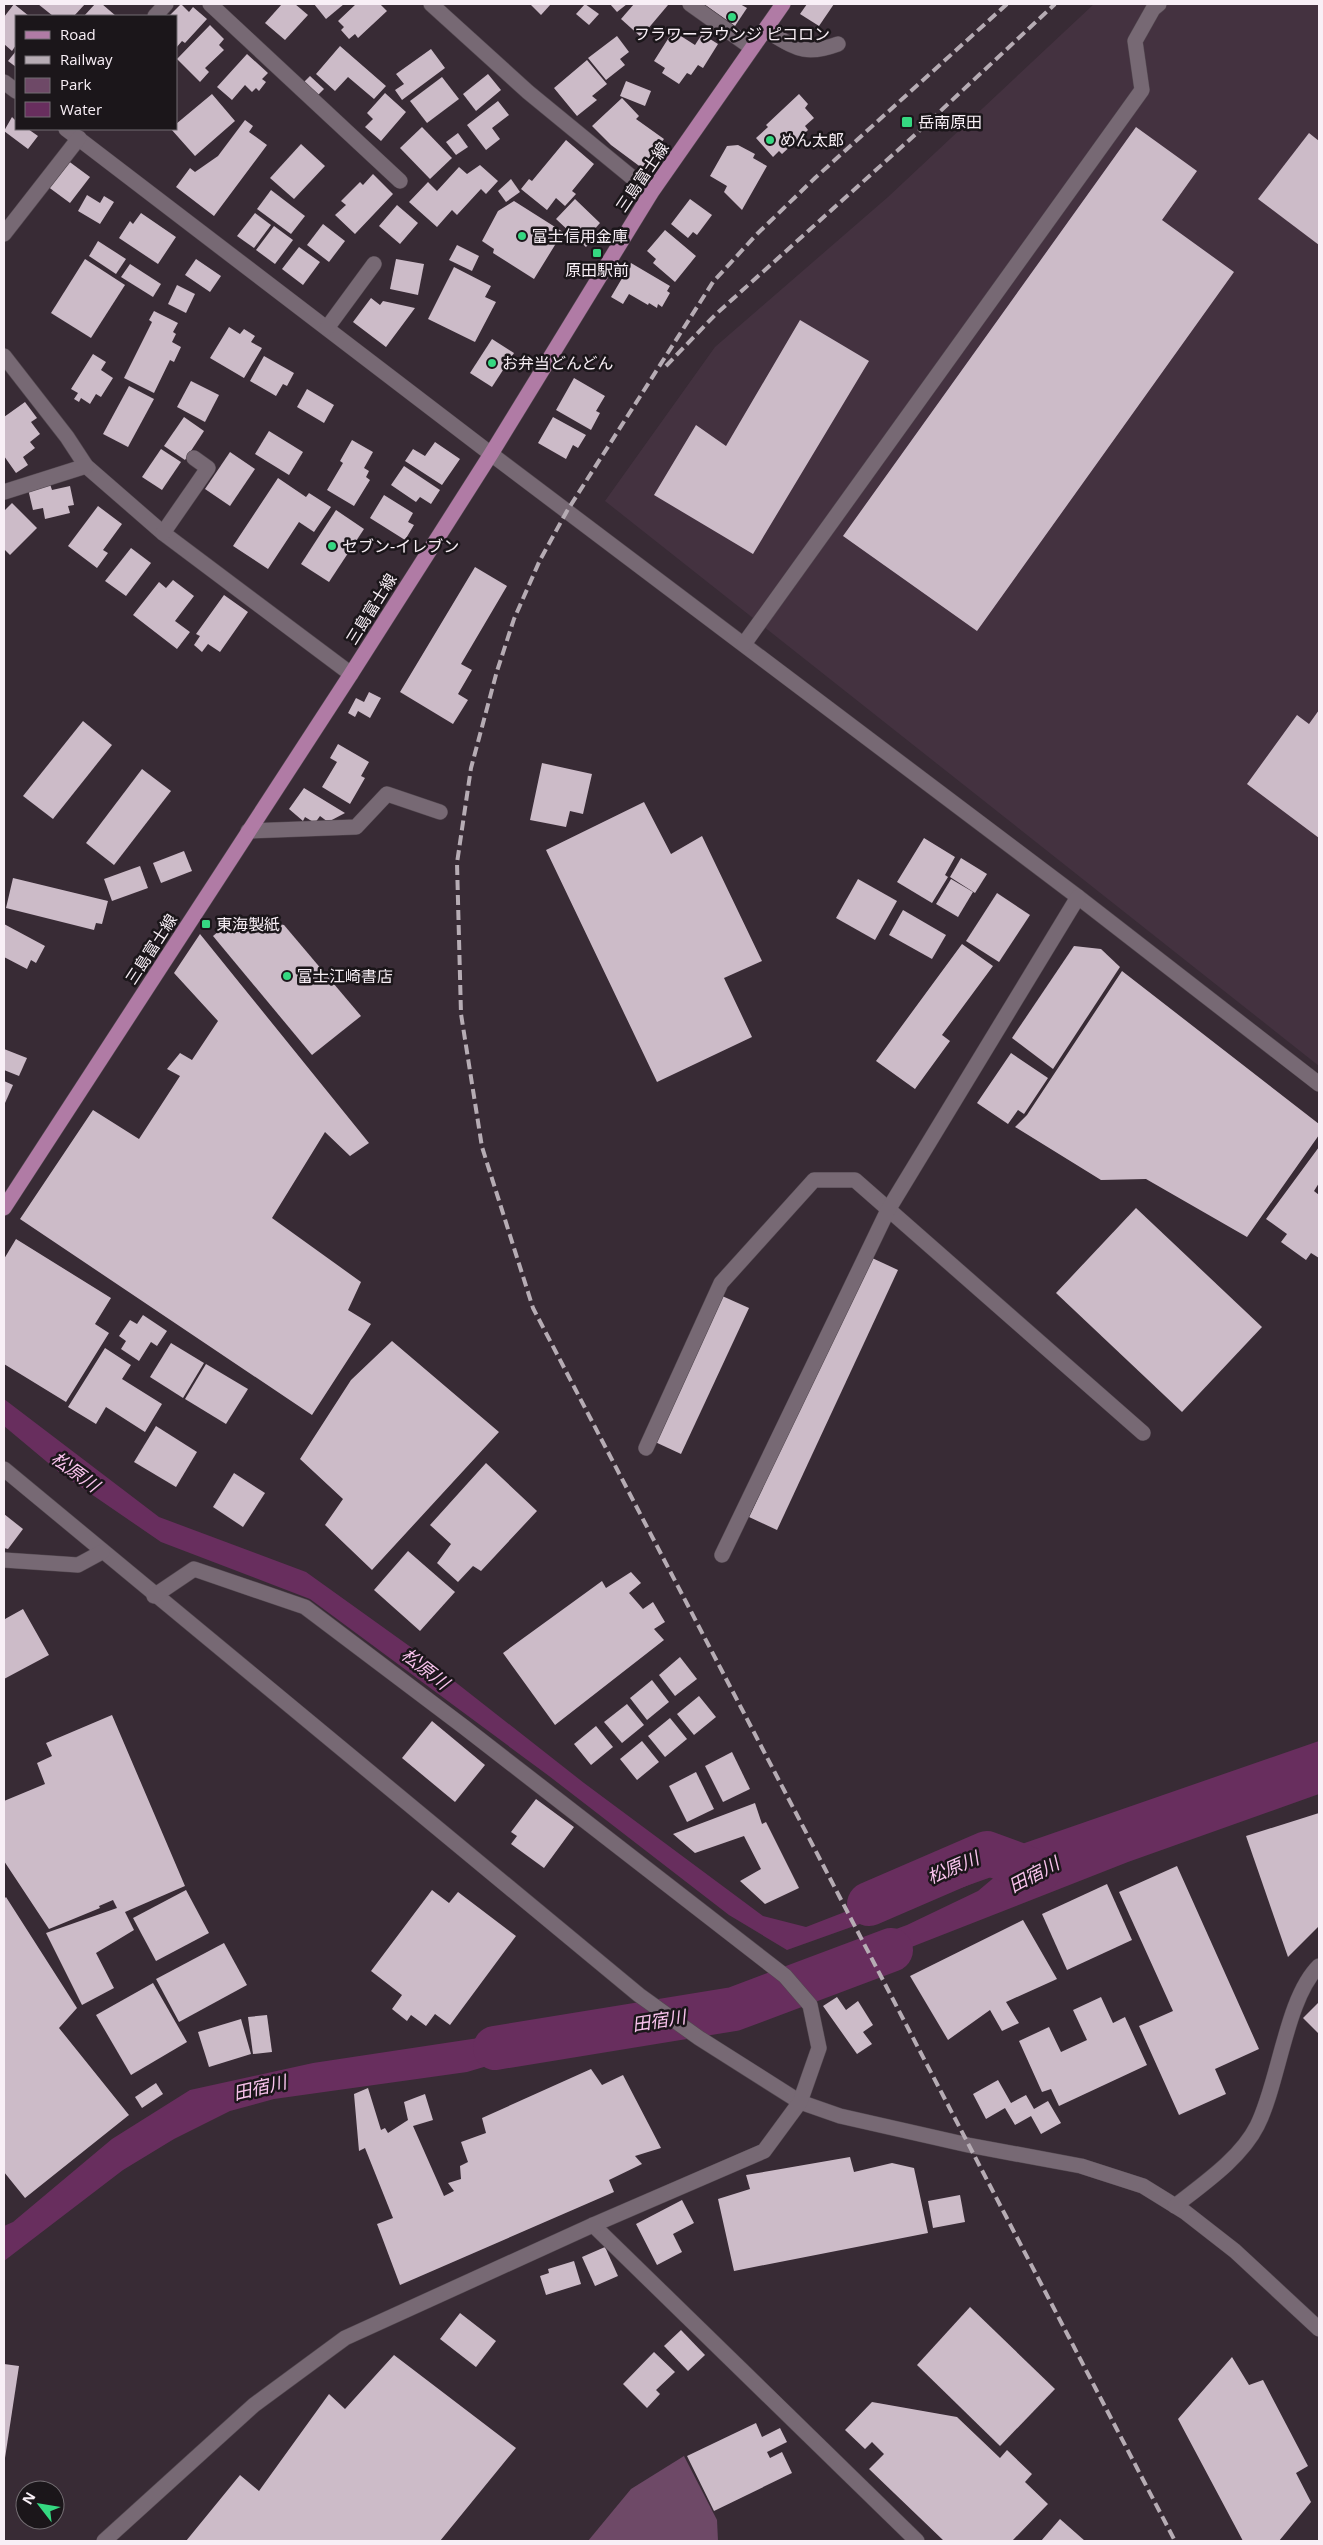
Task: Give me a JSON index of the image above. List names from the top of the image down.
{
  "streets": {
    "main road": ["三島富士線"]
  },
  "water": ["松原川", "田宿川"],
  "places": {
    "other": [
      "フラワーラウンジ ピコロン",
      "めん太郎",
      "富士信用金庫",
      "お弁当どんどん",
      "セブン-イレブン",
      "富士江崎書店"
    ],
    "transit": ["岳南原田", "原田駅前", "東海製紙"]
  },
  "legend": [
    "Road",
    "Railway",
    "Park",
    "Water"
  ],
  "north": "top left"
}
